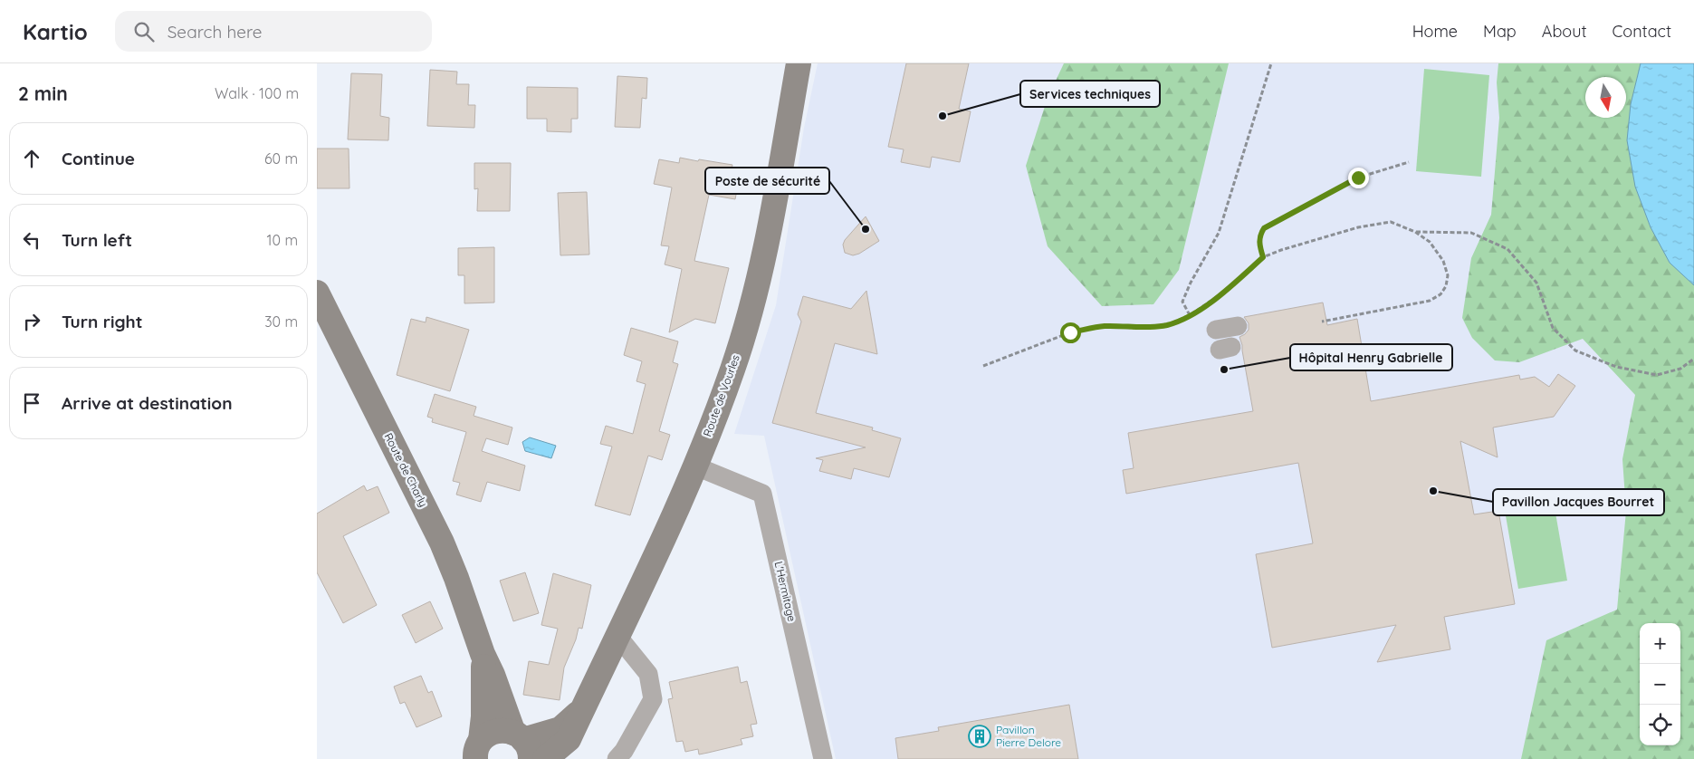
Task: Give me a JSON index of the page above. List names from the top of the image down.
{
  "streets": {
    "street": ["Route de Vourles", "Route de Charly", "L'Hermitage"]
  },
  "crossings": [
    ["Route de Vourles", "Route de Charly"],
    ["Route de Vourles", "L'Hermitage"]
  ],
  "places": {
    "other": [
      "Services techniques",
      "Poste de sécurité",
      "Hôpital Henry Gabrielle",
      "Pavillon Jacques Bourret"
    ],
    "building": ["Pavillon Pierre Delore"]
  },
  "north": "bottom",
  "page": {
    "header": "Kartio",
    "search": "Search here",
    "nav": [
      "Home",
      "Map",
      "About",
      "Contact"
    ],
    "heading": ["2 min", "Walk · 100 m"],
    "list": [
      ["Continue", "60 m"],
      ["Turn left", "10 m"],
      ["Turn right", "30 m"],
      "Arrive at destination"
    ],
    "map_buttons": ["+", "−"]
  }
}
